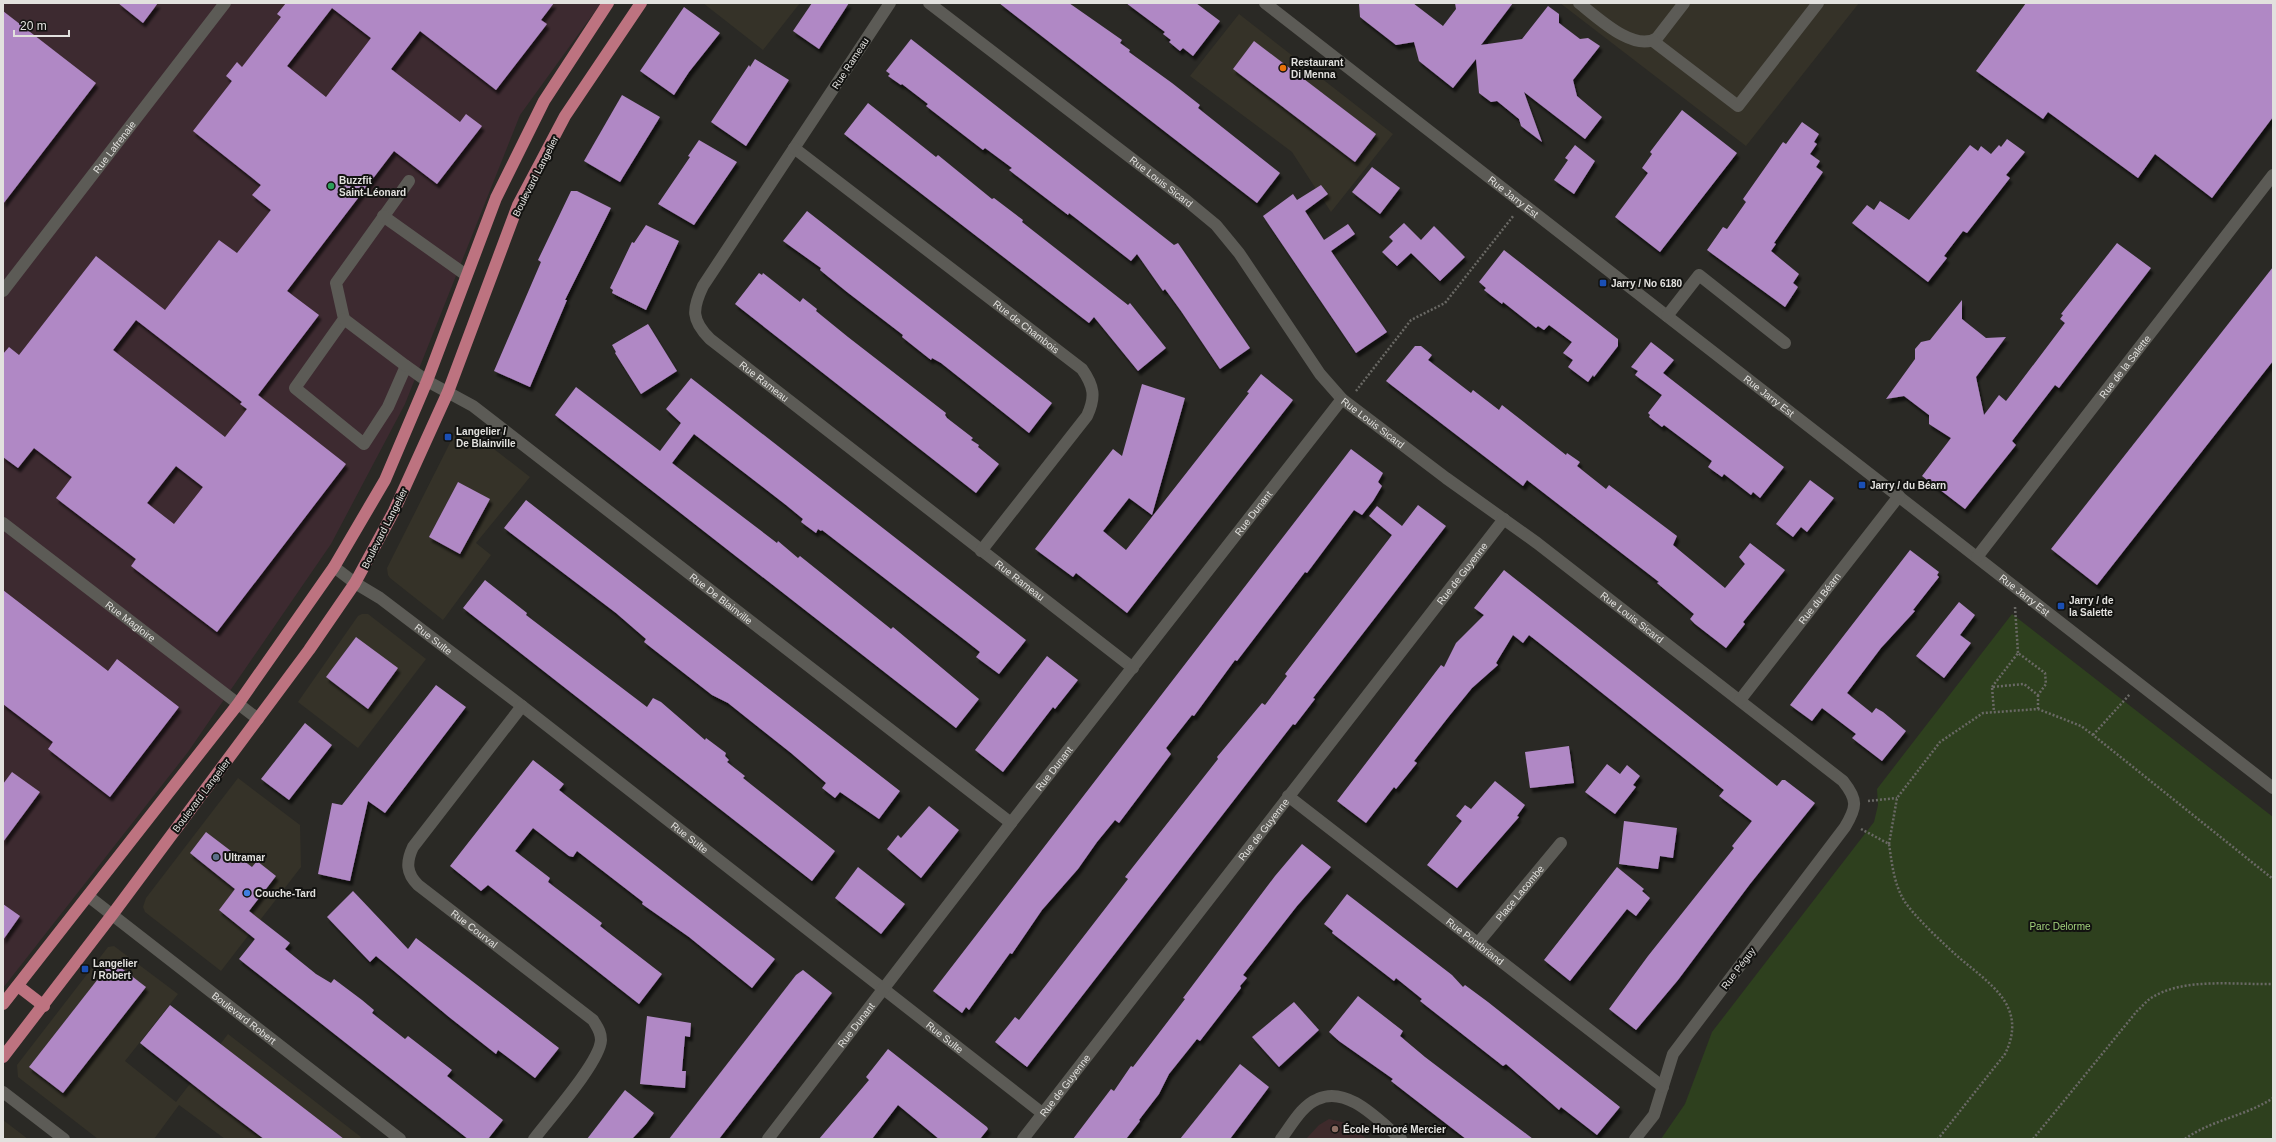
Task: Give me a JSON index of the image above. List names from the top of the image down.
{
  "streets": {
    "main road": ["Boulevard Langelier"],
    "street": [
      "Rue Rameau",
      "Rue Lafrenaie",
      "Rue Louis Sicard",
      "Rue Jarry Est",
      "Rue de Chambois",
      "Rue de la Salette",
      "Rue Dunant",
      "Rue de Guyenne",
      "Rue du Béarn",
      "Rue De Blainville",
      "Rue Magloire",
      "Rue Sulte",
      "Place Lacombe",
      "Rue Courval",
      "Rue Pontbriand",
      "Rue Péguy",
      "Boulevard Robert"
    ]
  },
  "crossings": [
    ["Rue Rameau", "Rue de Chambois"],
    ["Rue Rameau", "Rue Dunant"],
    ["Boulevard Langelier", "Rue De Blainville"],
    ["Boulevard Langelier", "Rue Magloire"],
    ["Boulevard Langelier", "Rue Sulte"],
    ["Boulevard Langelier", "Boulevard Robert"],
    ["Rue Louis Sicard", "Rue Dunant"],
    ["Rue Louis Sicard", "Rue de Guyenne"],
    ["Rue Louis Sicard", "Rue du Béarn"],
    ["Rue Louis Sicard", "Rue Péguy"],
    ["Rue Jarry Est", "Rue de la Salette"],
    ["Rue Jarry Est", "Rue du Béarn"],
    ["Rue Dunant", "Rue De Blainville"],
    ["Rue Dunant", "Rue Sulte"],
    ["Rue de Guyenne", "Rue Sulte"],
    ["Rue de Guyenne", "Rue Pontbriand"],
    ["Rue Sulte", "Rue Courval"],
    ["Place Lacombe", "Rue Pontbriand"],
    ["Rue Pontbriand", "Rue Péguy"]
  ],
  "parks": ["Parc Delorme"],
  "places": {
    "other": [
      "Restaurant Di Menna",
      "Buzzfit Saint-Léonard",
      "Ultramar",
      "Couche-Tard",
      "École Honoré Mercier"
    ],
    "transit": [
      "Jarry / No 6180",
      "Langelier / De Blainville",
      "Jarry / du Béarn",
      "Jarry / de la Salette",
      "Langelier / Robert"
    ]
  },
  "scale_bar": "20 m"
}
